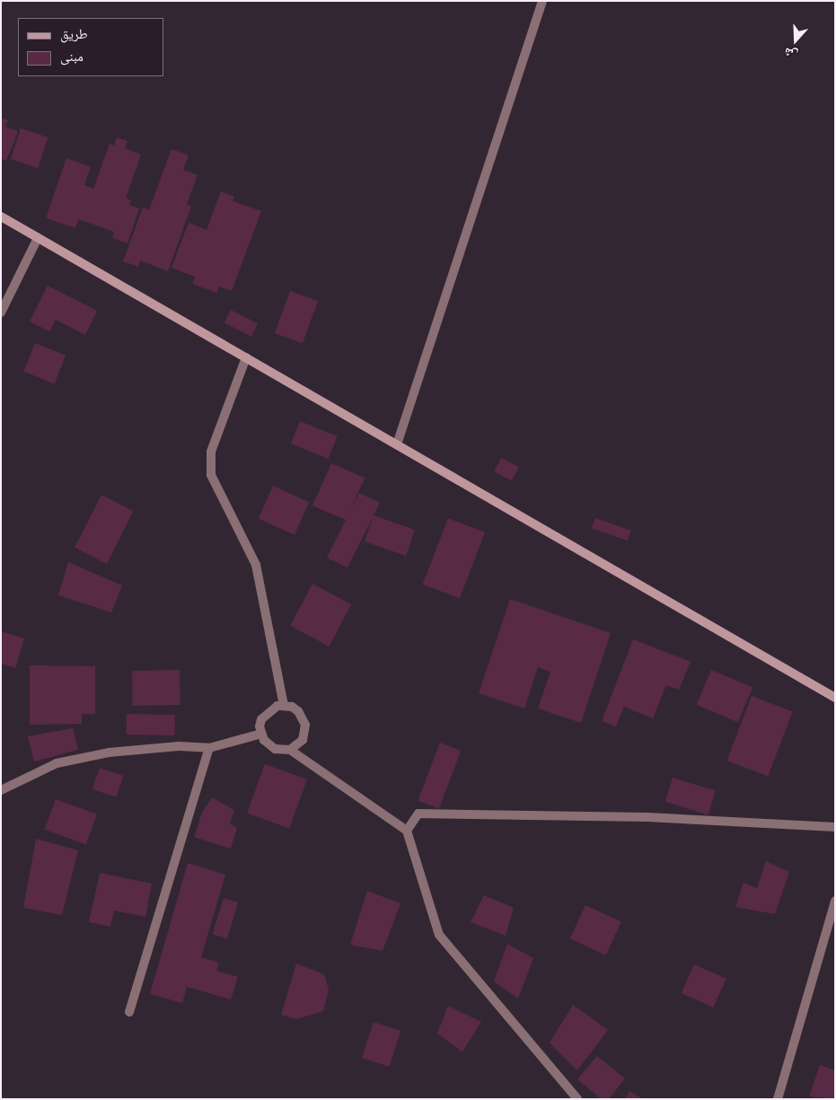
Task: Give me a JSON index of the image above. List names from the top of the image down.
{
  "legend": ["طريق", "مبنى"],
  "north": "bottom"
}
